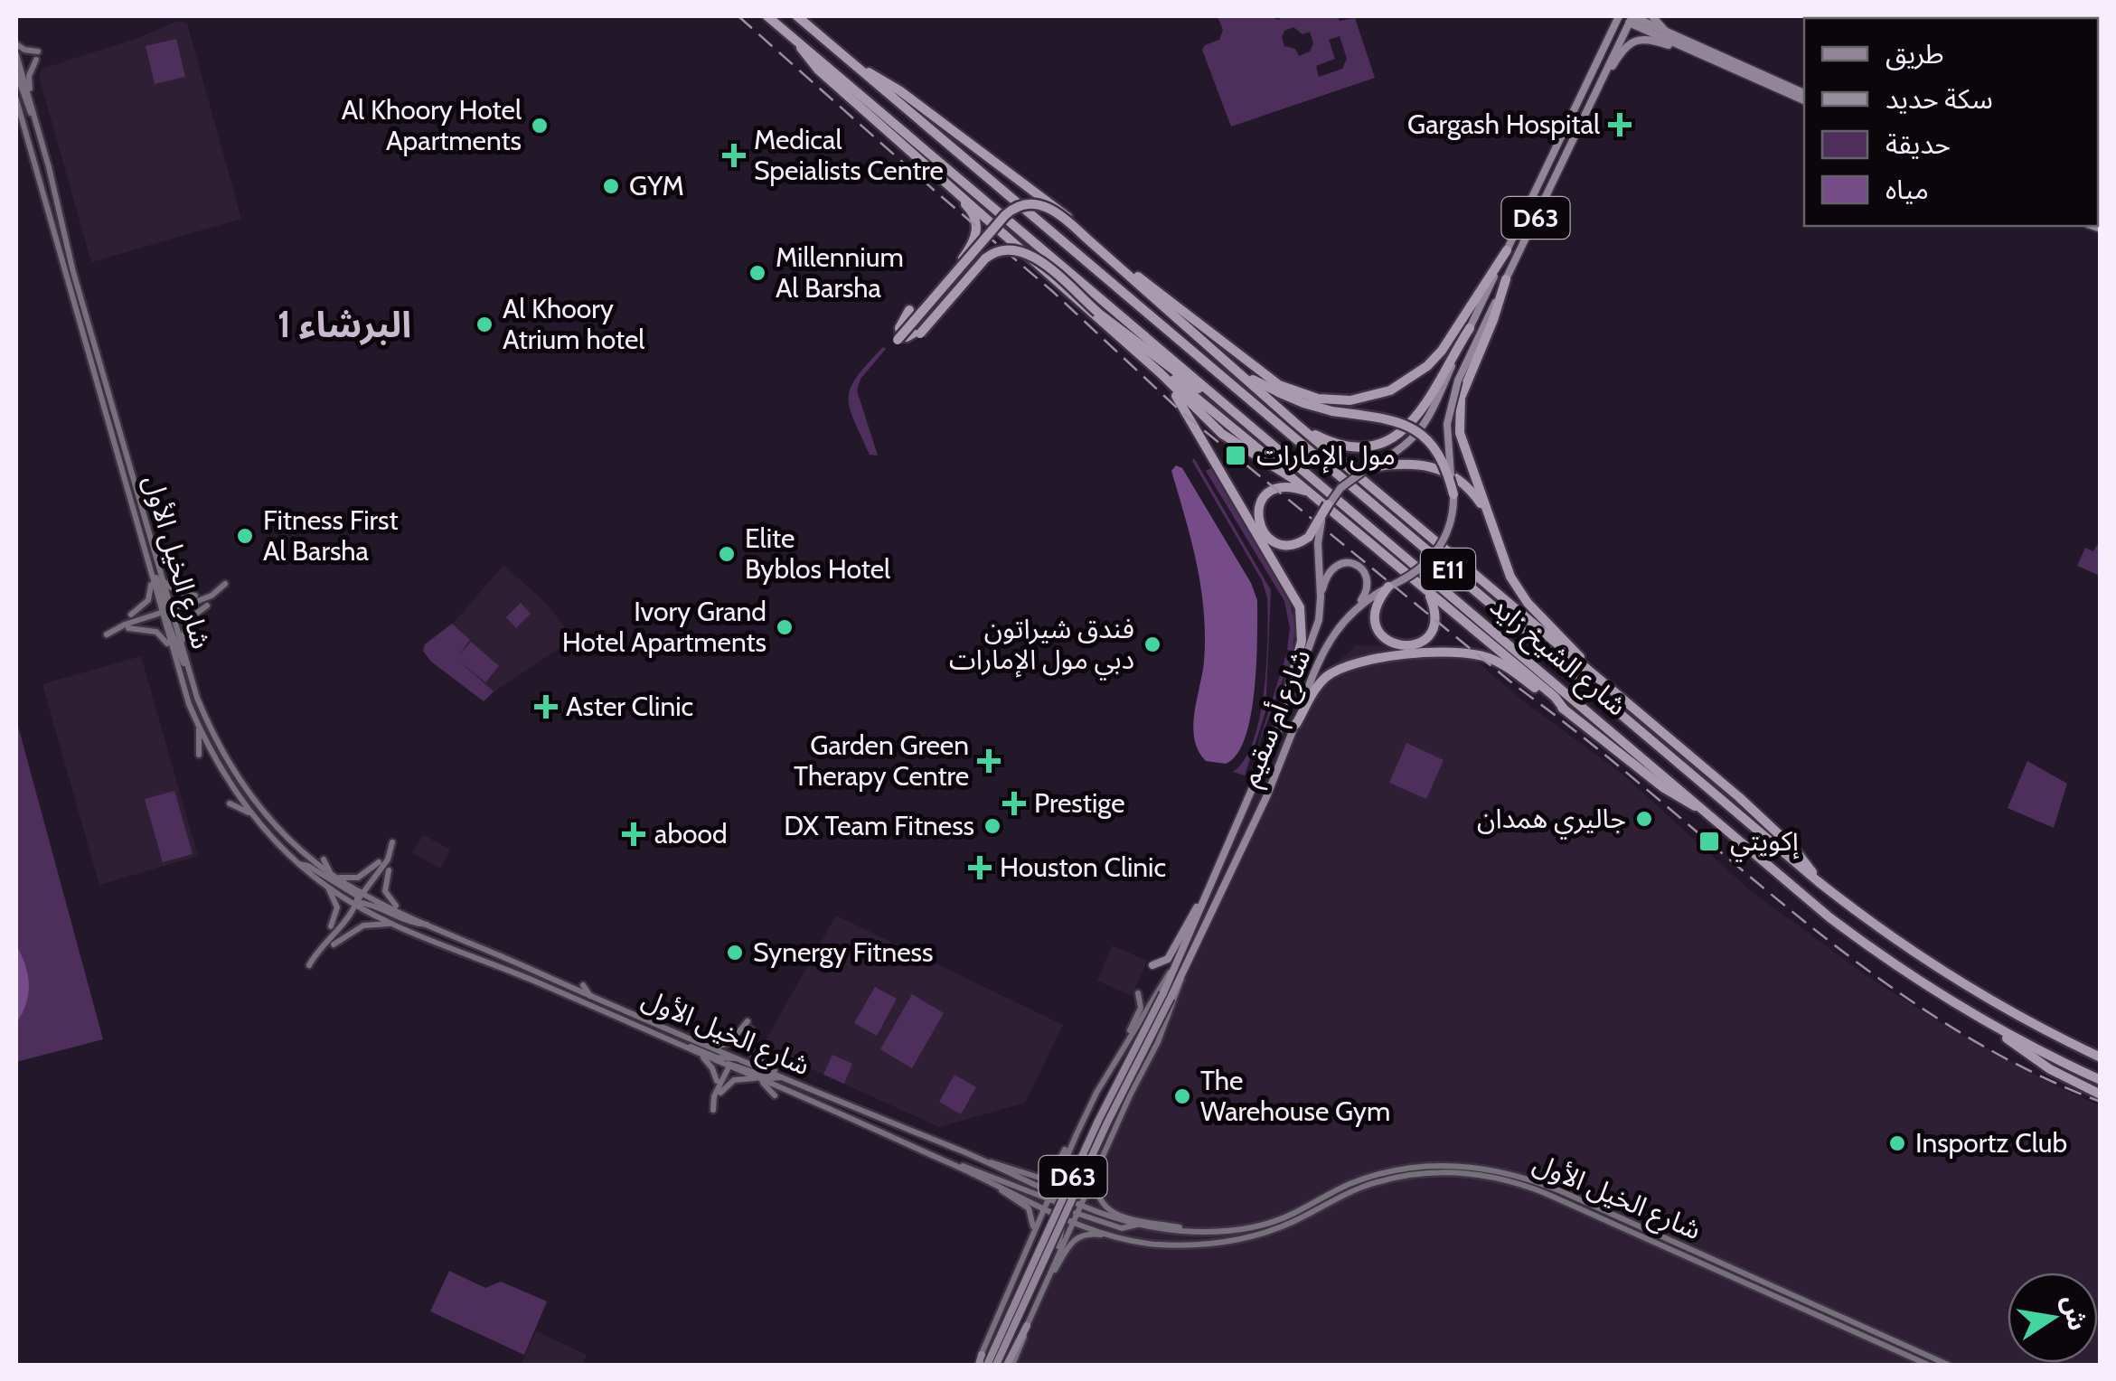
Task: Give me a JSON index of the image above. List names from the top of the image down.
{
  "streets": {
    "highway": ["E11", "شارع الشيخ زايد"],
    "main road": ["D63", "شارع الخيل الأول", "شارع أم سقيم"]
  },
  "crossings": [
    ["D63", "شارع أم سقيم"]
  ],
  "districts": ["البرشاء 1"],
  "places": {
    "health": [
      "Gargash Hospital",
      "Medical Speialists Centre",
      "Aster Clinic",
      "Garden Green Therapy Centre",
      "Prestige",
      "abood",
      "Houston Clinic"
    ],
    "other": [
      "Al Khoory Hotel Apartments",
      "GYM",
      "Millennium Al Barsha",
      "Al Khoory Atrium hotel",
      "Fitness First Al Barsha",
      "Elite Byblos Hotel",
      "Ivory Grand Hotel Apartments",
      "فندق شيراتون دبي مول الإمارات",
      "جاليري همدان",
      "DX Team Fitness",
      "Synergy Fitness",
      "The Warehouse Gym",
      "Insportz Club"
    ],
    "transit": ["مول الإمارات", "إكويتي"]
  },
  "legend": [
    "طريق",
    "سكة حديد",
    "حديقة",
    "مياه"
  ],
  "north": "right"
}
